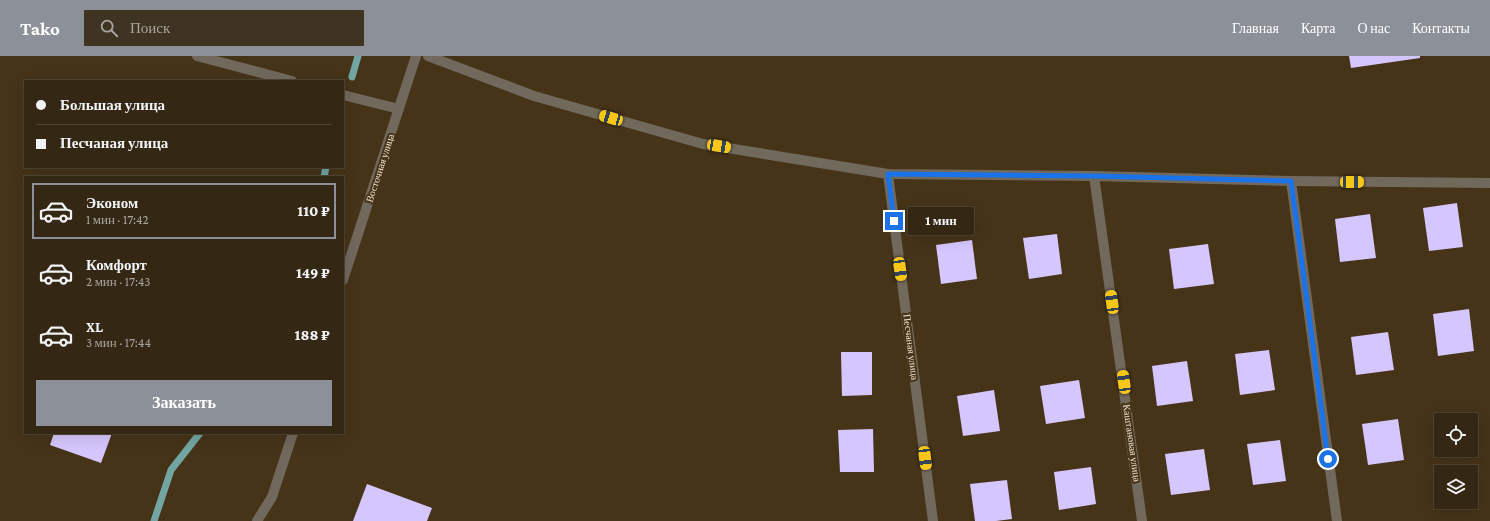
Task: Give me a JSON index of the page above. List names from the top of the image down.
{
  "streets": {
    "street": ["Восточная улица", "Песчаная улица", "Каштановая улица"]
  },
  "page": {
    "header": "Tako",
    "search": "Поиск",
    "nav": [
      "Главная",
      "Карта",
      "О нас",
      "Контакты"
    ],
    "banner": ["Большая улица", "Песчаная улица"],
    "list": [
      {
        "name": "Эконом",
        "note": "1 мин · 17:42",
        "value": "110 ₽"
      },
      {
        "name": "Комфорт",
        "note": "2 мин · 17:43",
        "value": "149 ₽"
      },
      {
        "name": "XL",
        "note": "3 мин · 17:44",
        "value": "188 ₽"
      }
    ],
    "bubble": "1 мин",
    "buttons": "Заказать"
  }
}
